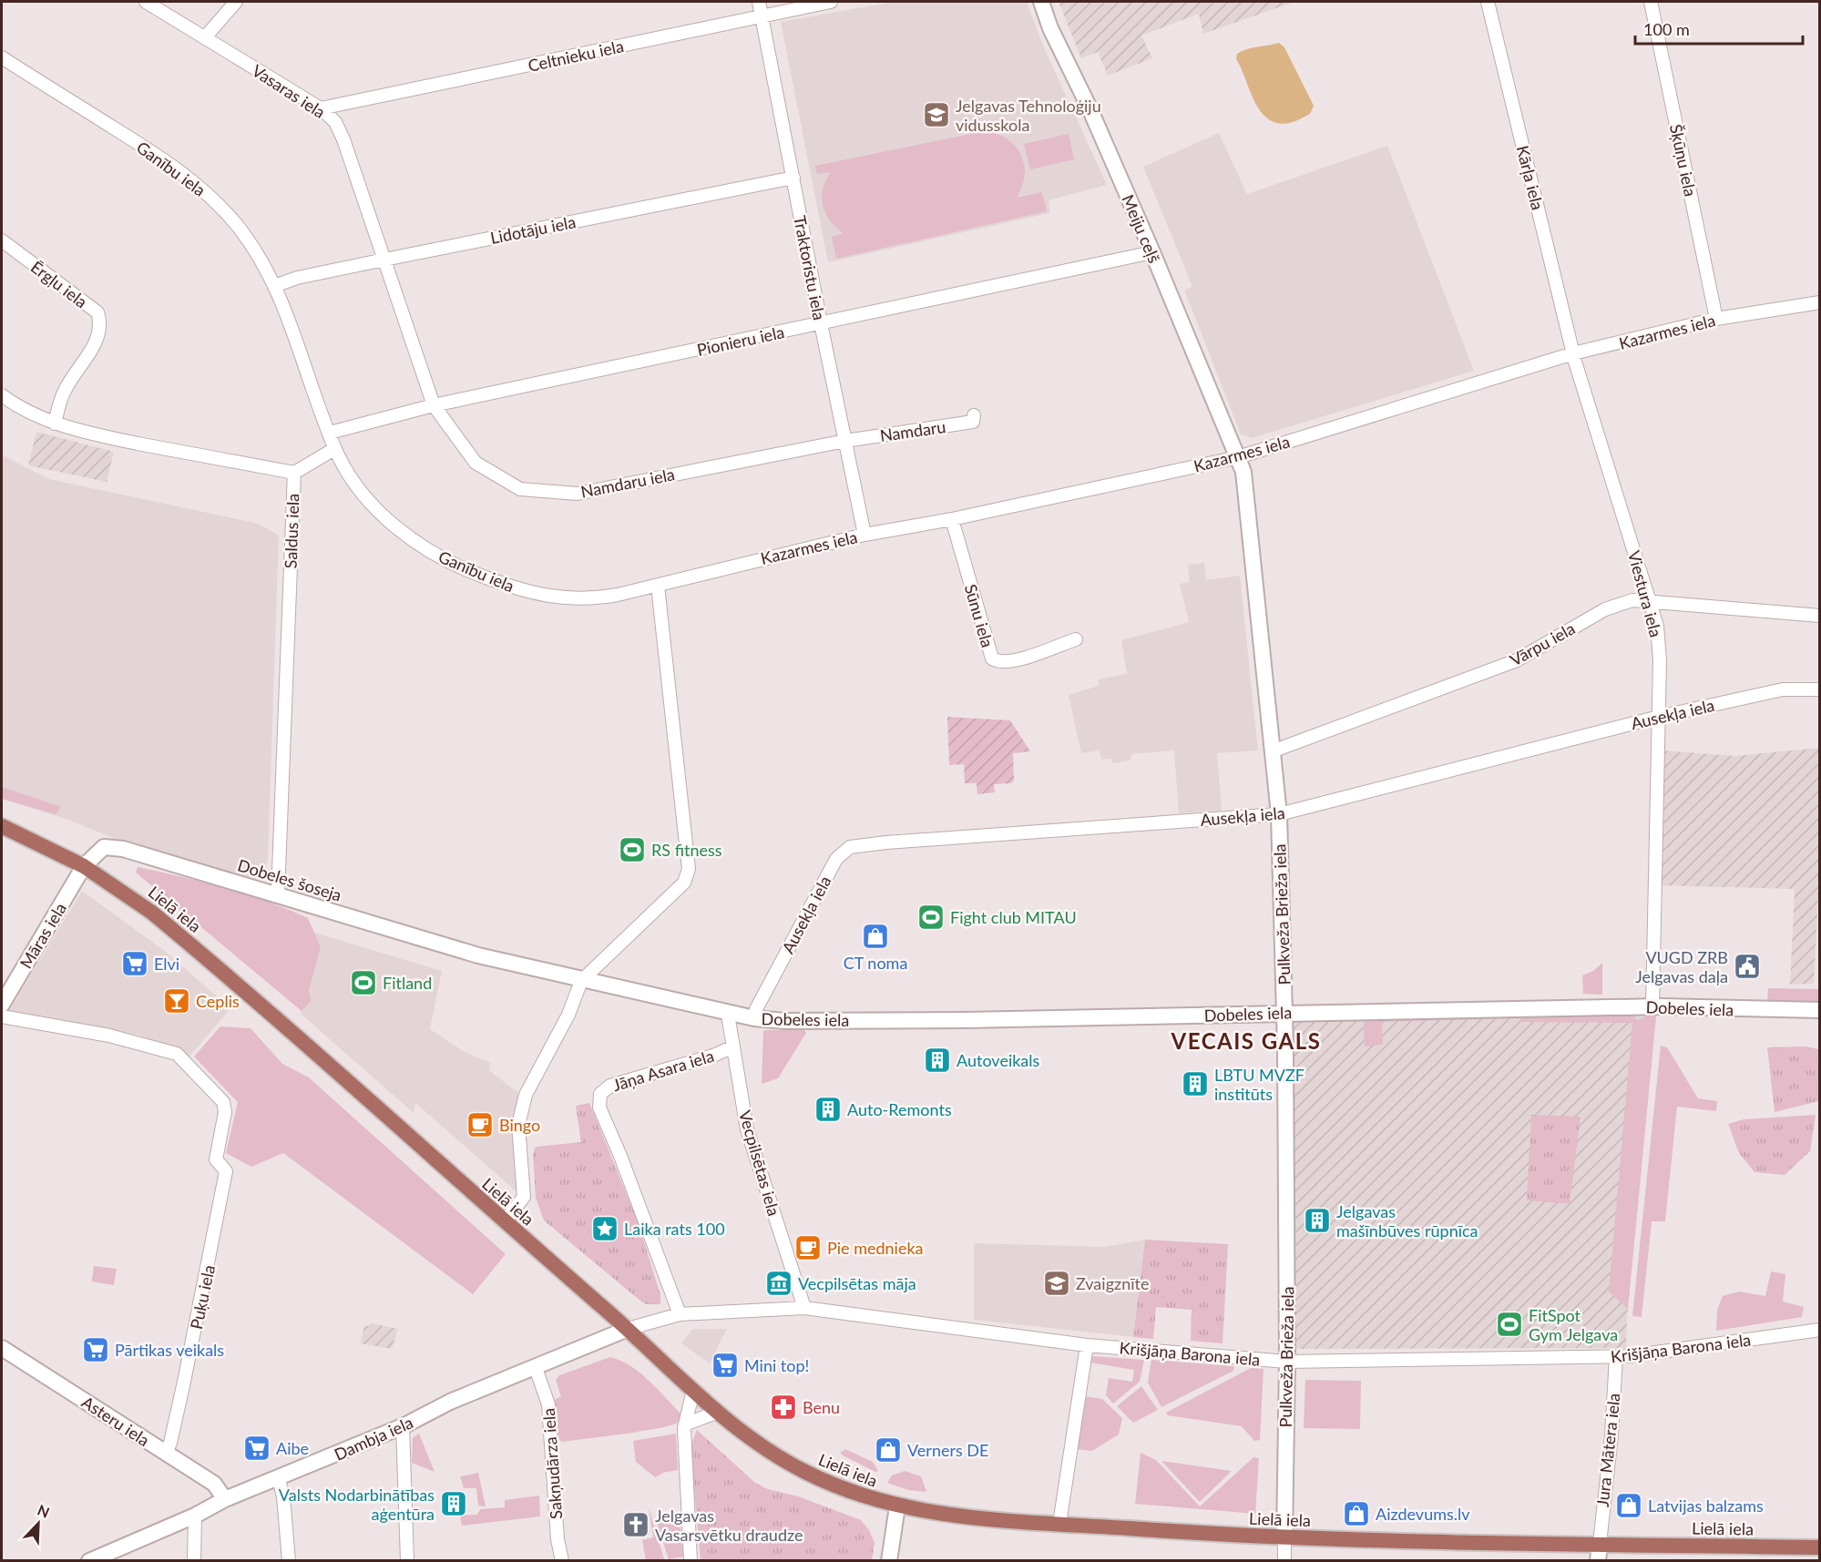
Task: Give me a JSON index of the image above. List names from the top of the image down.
{
  "streets": {
    "main road": ["Lielā iela"],
    "street": [
      "Celtnieku iela",
      "Vasaras iela",
      "Šķūņu iela",
      "Ganību iela",
      "Kārļa iela",
      "Meiju ceļš",
      "Lidotāju iela",
      "Traktoristu iela",
      "Ērgļu iela",
      "Kazarmes iela",
      "Pionieru iela",
      "Namdaru",
      "Namdaru iela",
      "Saldus iela",
      "Viestura iela",
      "Sūnu iela",
      "Vārpu iela",
      "Ausekļa iela",
      "Dobeles šoseja",
      "Pulkveža Brieža iela",
      "Māras iela",
      "Dobeles iela",
      "Jāņa Asara iela",
      "Vecpilsētas iela",
      "Puķu iela",
      "Krišjāņa Barona iela",
      "Asteru iela",
      "Dambja iela",
      "Jura Mātera iela",
      "Sakņudārza iela"
    ]
  },
  "crossings": [
    ["Celtnieku iela", "Vasaras iela"],
    ["Celtnieku iela", "Traktoristu iela"],
    ["Vasaras iela", "Lidotāju iela"],
    ["Vasaras iela", "Namdaru iela"],
    ["Šķūņu iela", "Kazarmes iela"],
    ["Ganību iela", "Lidotāju iela"],
    ["Ganību iela", "Kazarmes iela"],
    ["Ganību iela", "Pionieru iela"],
    ["Kārļa iela", "Kazarmes iela"],
    ["Kārļa iela", "Viestura iela"],
    ["Meiju ceļš", "Kazarmes iela"],
    ["Meiju ceļš", "Pionieru iela"],
    ["Meiju ceļš", "Pulkveža Brieža iela"],
    ["Lidotāju iela", "Traktoristu iela"],
    ["Lidotāju iela", "Namdaru iela"],
    ["Traktoristu iela", "Kazarmes iela"],
    ["Traktoristu iela", "Pionieru iela"],
    ["Traktoristu iela", "Namdaru"],
    ["Traktoristu iela", "Namdaru iela"],
    ["Ērgļu iela", "Saldus iela"],
    ["Kazarmes iela", "Viestura iela"],
    ["Kazarmes iela", "Sūnu iela"],
    ["Kazarmes iela", "Pulkveža Brieža iela"],
    ["Pionieru iela", "Namdaru iela"],
    ["Namdaru", "Namdaru iela"],
    ["Saldus iela", "Dobeles šoseja"],
    ["Viestura iela", "Vārpu iela"],
    ["Viestura iela", "Ausekļa iela"],
    ["Viestura iela", "Dobeles iela"],
    ["Vārpu iela", "Pulkveža Brieža iela"],
    ["Ausekļa iela", "Pulkveža Brieža iela"],
    ["Ausekļa iela", "Dobeles iela"],
    ["Dobeles šoseja", "Lielā iela"],
    ["Dobeles šoseja", "Māras iela"],
    ["Dobeles šoseja", "Dobeles iela"],
    ["Lielā iela", "Pulkveža Brieža iela"],
    ["Lielā iela", "Māras iela"],
    ["Lielā iela", "Krišjāņa Barona iela"],
    ["Lielā iela", "Dambja iela"],
    ["Lielā iela", "Jura Mātera iela"],
    ["Pulkveža Brieža iela", "Dobeles iela"],
    ["Pulkveža Brieža iela", "Krišjāņa Barona iela"],
    ["Dobeles iela", "Vecpilsētas iela"],
    ["Jāņa Asara iela", "Vecpilsētas iela"],
    ["Jāņa Asara iela", "Krišjāņa Barona iela"],
    ["Vecpilsētas iela", "Krišjāņa Barona iela"],
    ["Puķu iela", "Asteru iela"],
    ["Krišjāņa Barona iela", "Dambja iela"],
    ["Krišjāņa Barona iela", "Jura Mātera iela"],
    ["Asteru iela", "Dambja iela"],
    ["Dambja iela", "Sakņudārza iela"]
  ],
  "districts": ["VECAIS GALS"],
  "places": {
    "school or university": ["Jelgavas Tehnoloģiju vidusskola", "Zvaigznīte"],
    "sports": [
      "RS fitness",
      "Fight club MITAU",
      "Fitland",
      "FitSpot Gym Jelgava"
    ],
    "shop": [
      "CT noma",
      "Verners DE",
      "Latvijas balzams",
      "Aizdevums.lv"
    ],
    "supermarket": [
      "Elvi",
      "Pārtikas veikals",
      "Mini top!",
      "Aibe"
    ],
    "public building": ["VUGD ZRB Jelgavas daļa"],
    "bar": ["Ceplis"],
    "building": [
      "Autoveikals",
      "LBTU MVZF institūts",
      "Auto-Remonts",
      "Jelgavas mašīnbūves rūpnīca",
      "Valsts Nodarbinātības aģentūra"
    ],
    "cafe": ["Bingo", "Pie mednieka"],
    "place": ["Laika rats 100"],
    "museum": ["Vecpilsētas māja"],
    "pharmacy": ["Benu"],
    "church": ["Jelgavas Vasarsvētku draudze"]
  },
  "scale_bar": "100 m",
  "north": "top right"
}
